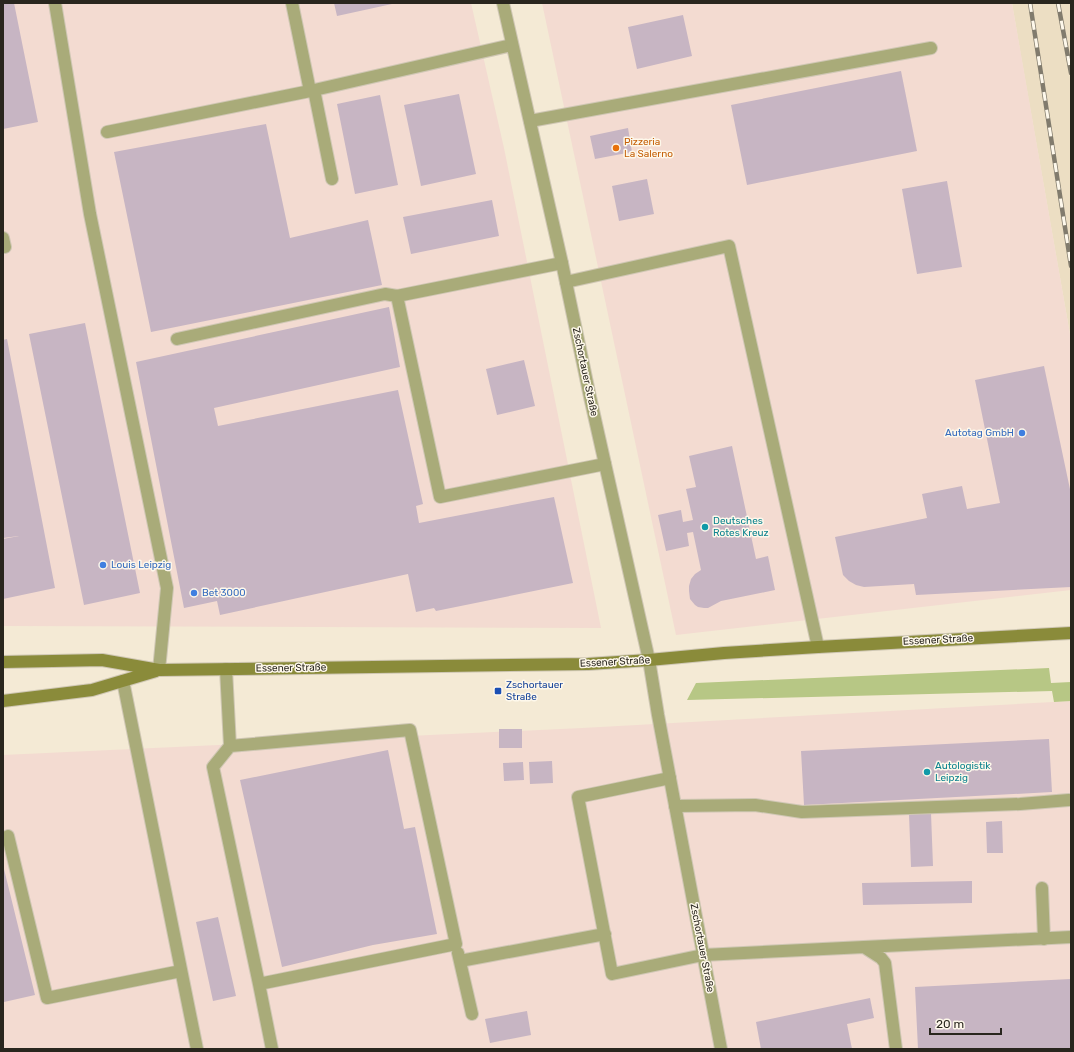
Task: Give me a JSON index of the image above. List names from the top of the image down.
{
  "streets": {
    "main road": ["Essener Straße"],
    "street": ["Zschortauer Straße"]
  },
  "crossings": [
    ["Zschortauer Straße", "Essener Straße"]
  ],
  "places": {
    "other": [
      "Pizzeria La Salerno",
      "Autotag GmbH",
      "Deutsches Rotes Kreuz",
      "Louis Leipzig",
      "Bet 3000",
      "Autologistik Leipzig"
    ],
    "transit": ["Zschortauer Straße"]
  },
  "scale_bar": "20 m"
}
